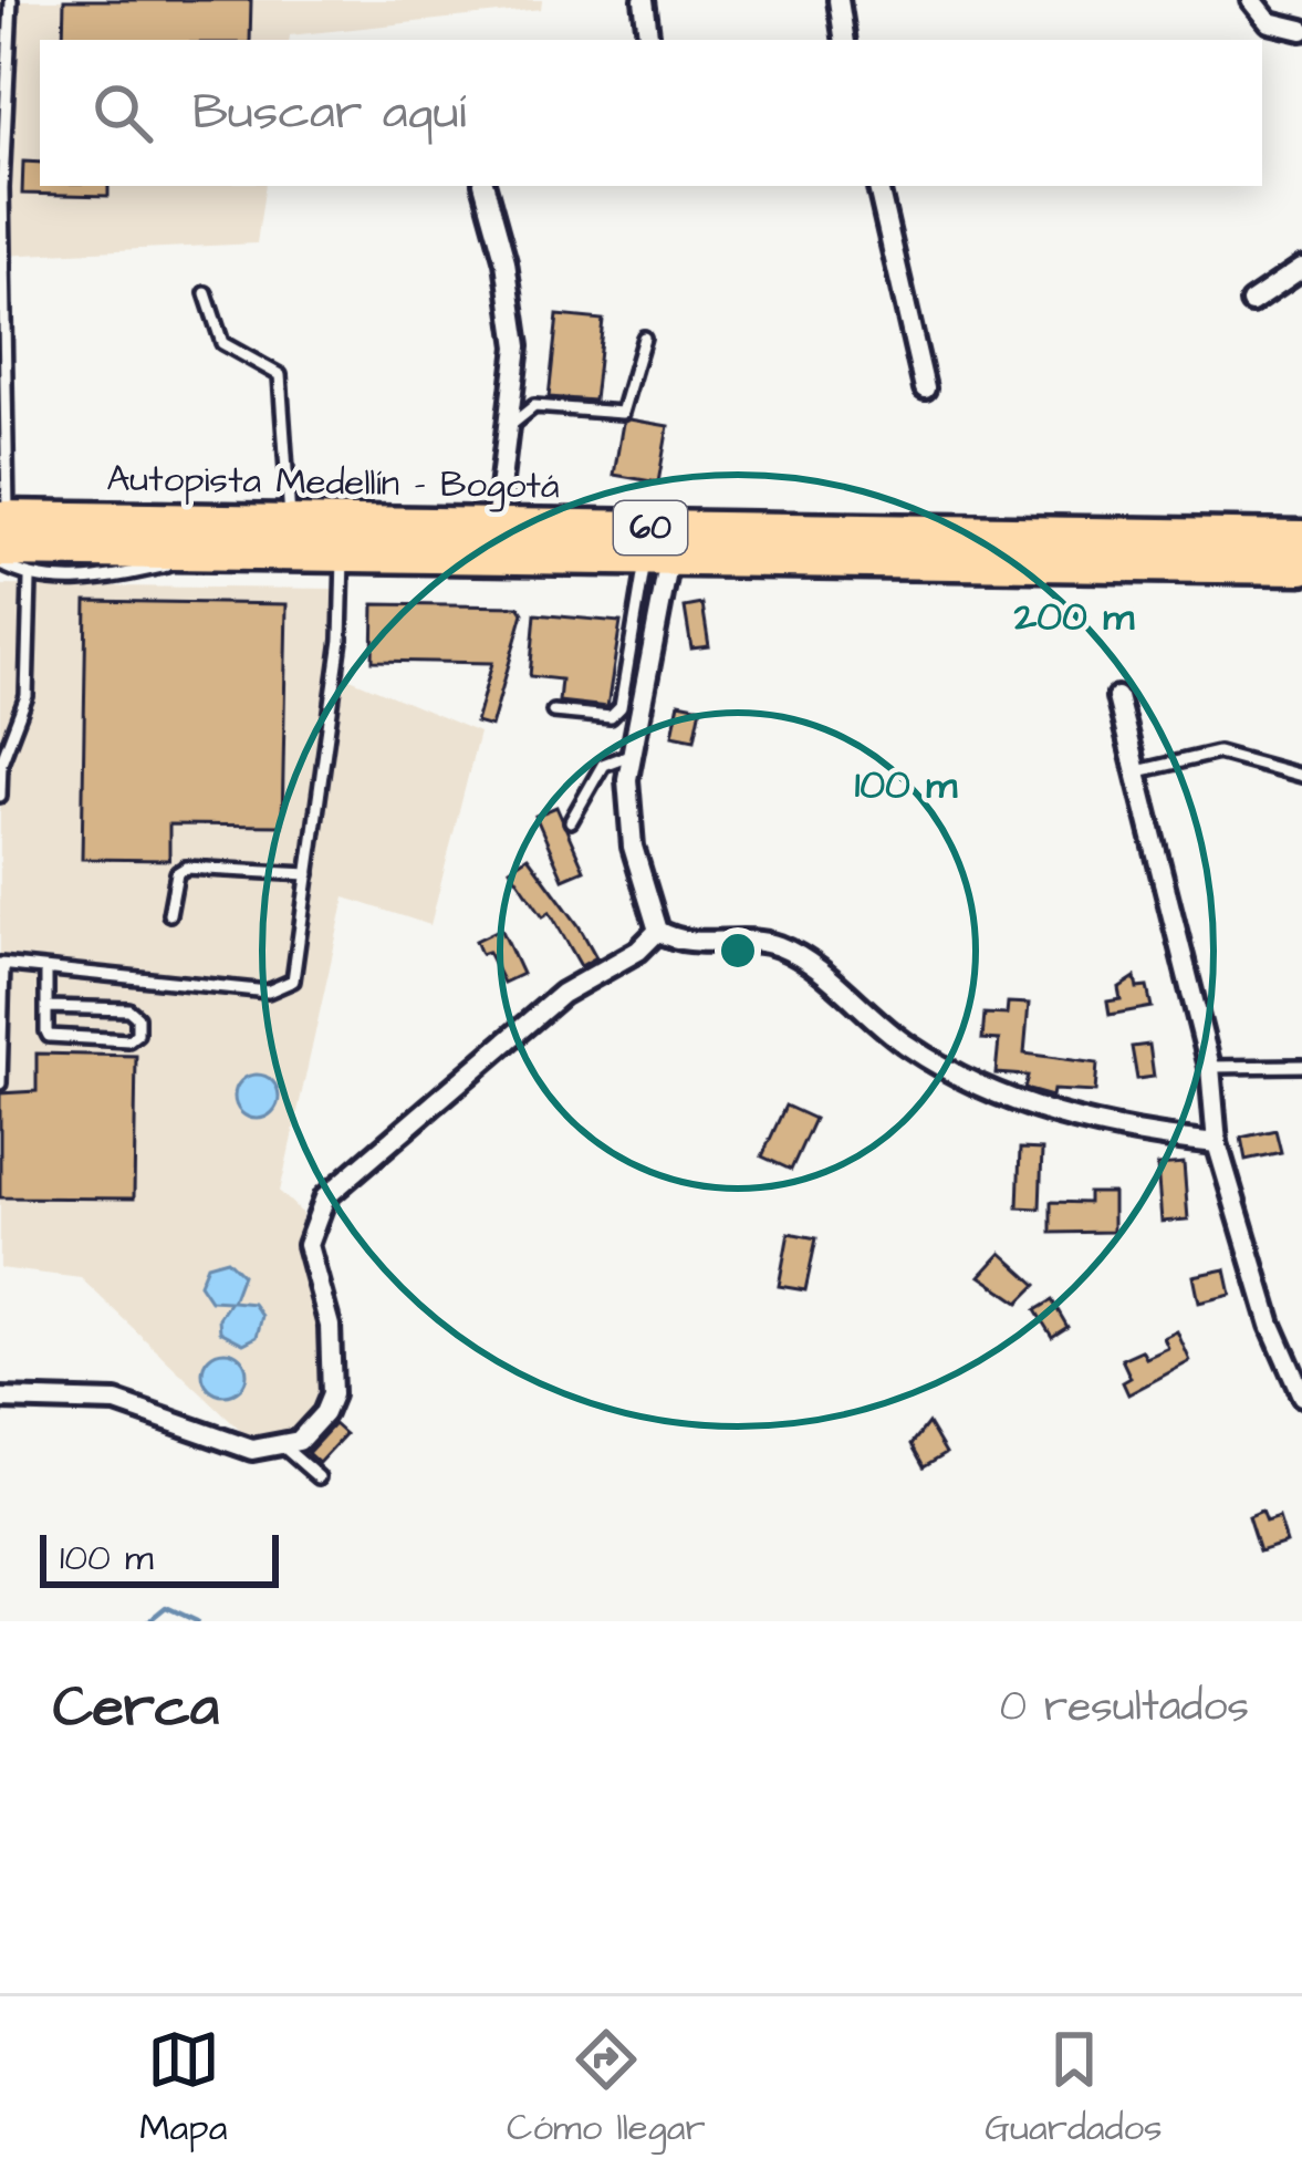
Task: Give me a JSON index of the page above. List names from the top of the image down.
{
  "streets": {
    "highway": ["Autopista Medellín - Bogotá", "60"]
  },
  "scale_bar": "100 m",
  "page": {
    "search": "Buscar aquí",
    "scale": "100 m",
    "heading": ["Cerca", "0 resultados"],
    "nav": ["Mapa", "Cómo llegar", "Guardados"]
  },
  "rings": ["200 m", "100 m"]
}
